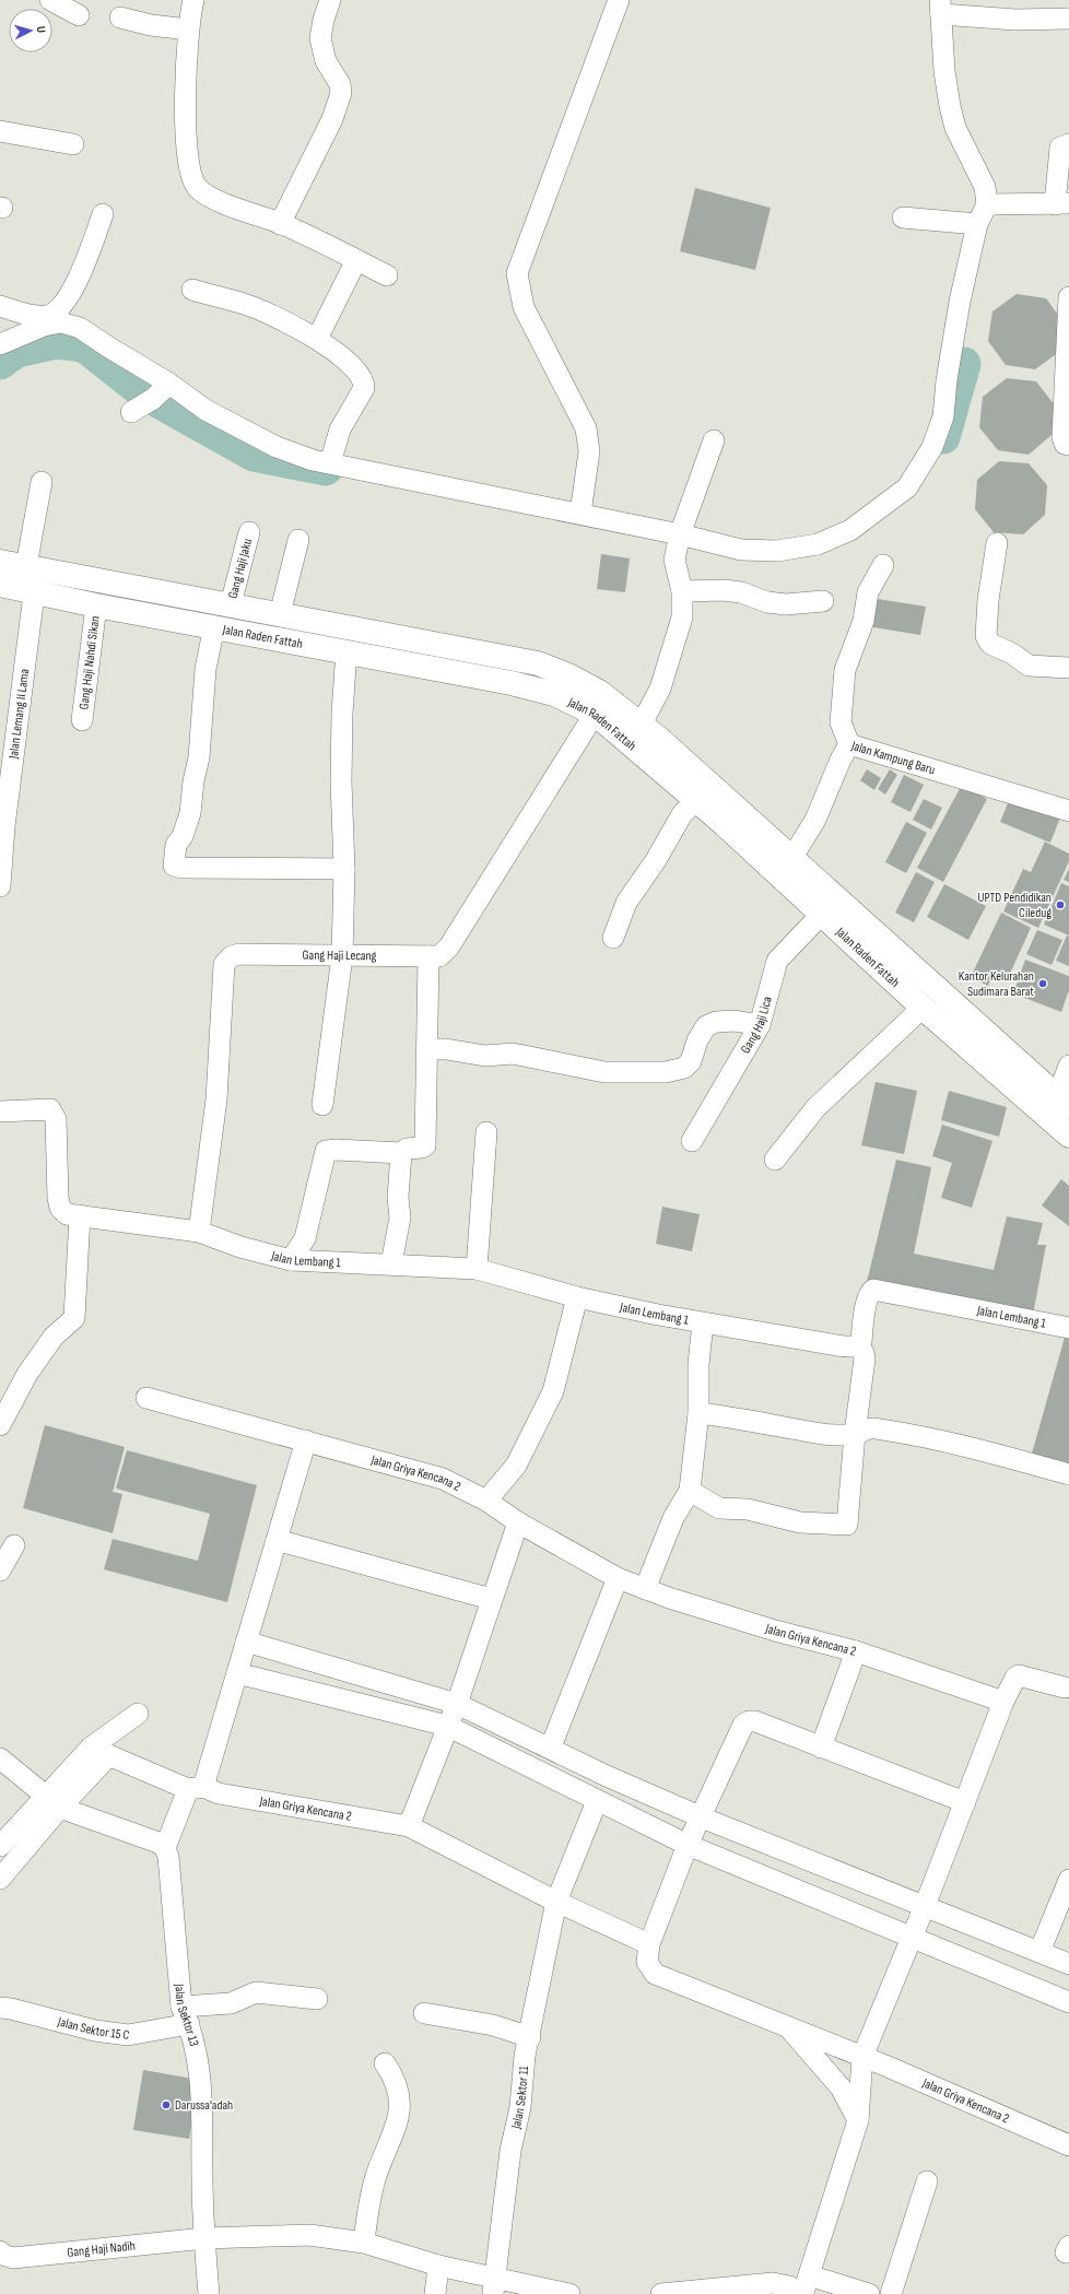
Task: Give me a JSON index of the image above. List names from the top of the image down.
{
  "streets": {
    "main road": ["Jalan Raden Fattah"],
    "street": [
      "Gang Haji Jaku",
      "Gang Haji Nahdi Sikan",
      "Jalan Lemang II Lama",
      "Jalan Kampung Baru",
      "Gang Haji Lecang",
      "Gang Haji Lica",
      "Jalan Lembang 1",
      "Jalan Griya Kencana 2",
      "Jalan Sektor 13",
      "Jalan Sektor 15 C",
      "Jalan Sektor 11",
      "Gang Haji Nadih"
    ]
  },
  "crossings": [
    ["Gang Haji Jaku", "Jalan Raden Fattah"],
    ["Jalan Raden Fattah", "Gang Haji Nahdi Sikan"],
    ["Jalan Raden Fattah", "Jalan Lemang II Lama"],
    ["Jalan Raden Fattah", "Gang Haji Lecang"],
    ["Jalan Raden Fattah", "Gang Haji Lica"],
    ["Gang Haji Lecang", "Jalan Lembang 1"],
    ["Jalan Griya Kencana 2", "Jalan Sektor 11"],
    ["Jalan Sektor 13", "Jalan Sektor 15 C"],
    ["Jalan Sektor 13", "Gang Haji Nadih"],
    ["Jalan Sektor 11", "Gang Haji Nadih"]
  ],
  "places": ["UPTD Pendidikan Ciledug", "Kantor Kelurahan Sudimara Barat", "Darussa'adah"],
  "north": "right"
}
